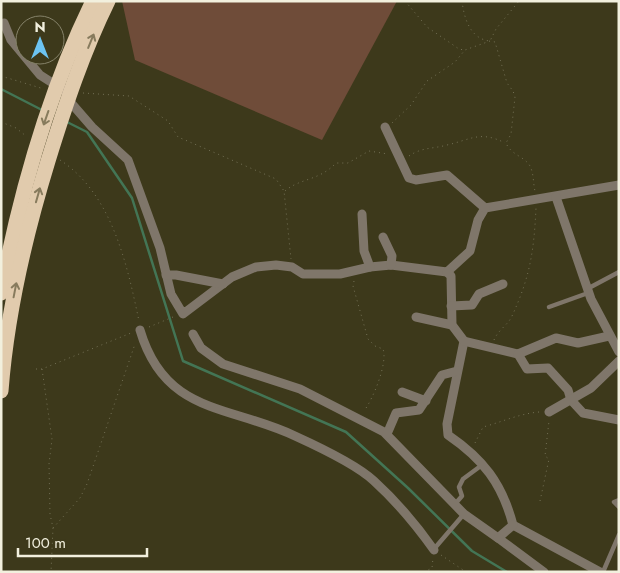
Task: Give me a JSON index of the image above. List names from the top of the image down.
{
  "scale_bar": "100 m",
  "north": "top"
}
